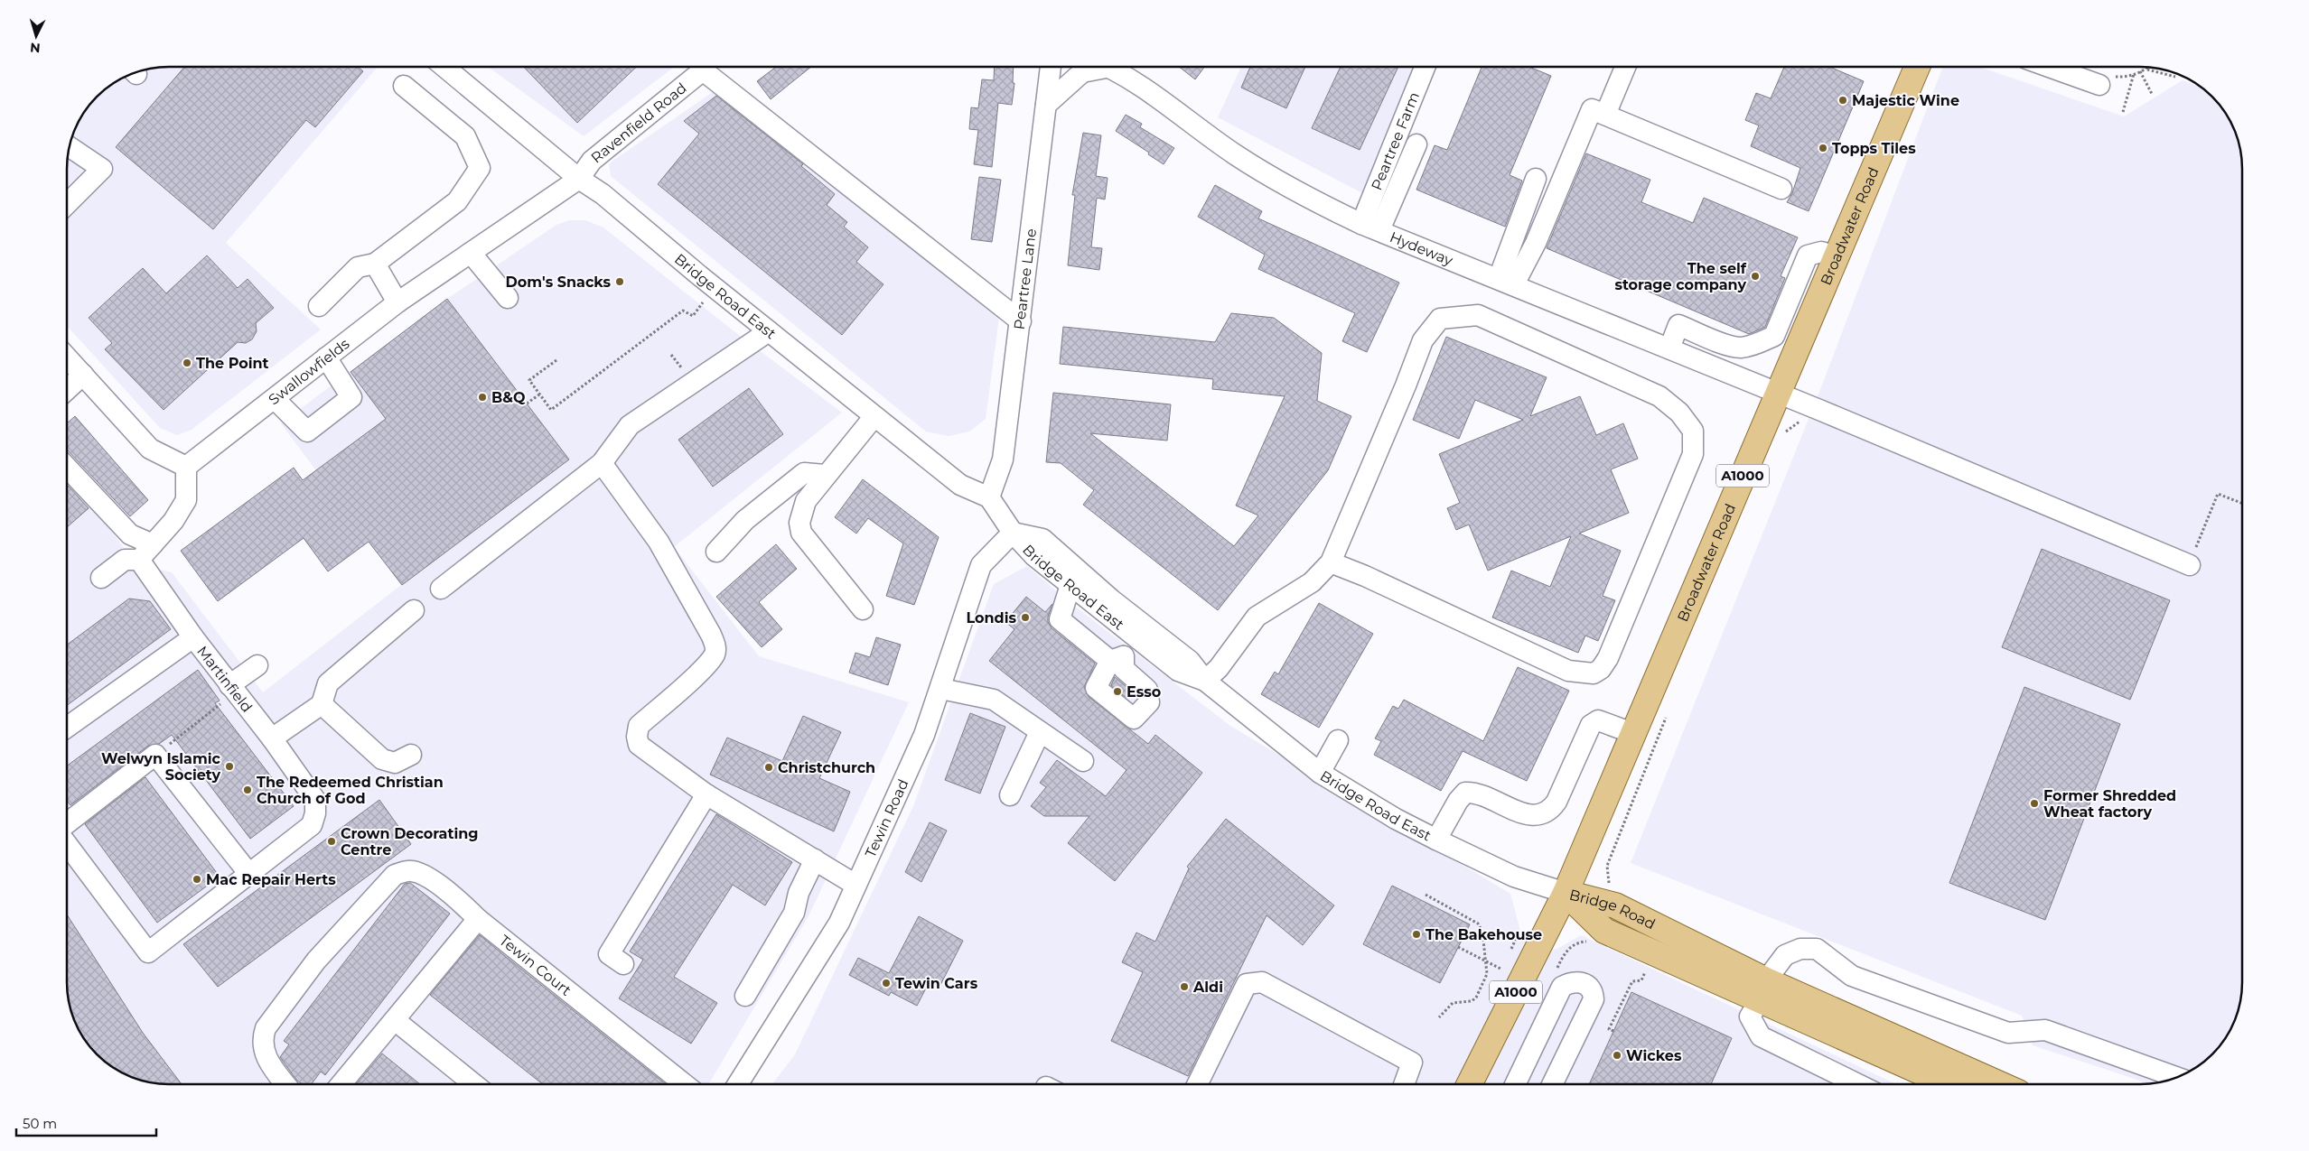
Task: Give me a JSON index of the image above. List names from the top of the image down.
{
  "streets": {
    "main road": ["Broadwater Road", "A1000", "Bridge Road"],
    "street": [
      "Ravenfield Road",
      "Peartree Farm",
      "Hydeway",
      "Peartree Lane",
      "Bridge Road East",
      "Swallowfields",
      "Martinfield",
      "Tewin Road",
      "Tewin Court"
    ]
  },
  "crossings": [
    ["Ravenfield Road", "Peartree Lane"],
    ["Ravenfield Road", "Bridge Road East"],
    ["Ravenfield Road", "Swallowfields"],
    ["Peartree Farm", "Hydeway"],
    ["Broadwater Road", "Hydeway"],
    ["Broadwater Road", "Bridge Road East"],
    ["Broadwater Road", "A1000"],
    ["Broadwater Road", "Bridge Road"],
    ["Peartree Lane", "Bridge Road East"],
    ["Bridge Road East", "Swallowfields"],
    ["Bridge Road East", "A1000"],
    ["Bridge Road East", "Tewin Road"],
    ["Bridge Road East", "Bridge Road"],
    ["A1000", "Bridge Road"]
  ],
  "places": [
    "Majestic Wine",
    "Topps Tiles",
    "The self storage company",
    "Dom's Snacks",
    "The Point",
    "B&Q",
    "Londis",
    "Esso",
    "Welwyn Islamic Society",
    "Christchurch",
    "The Redeemed Christian Church of God",
    "Former Shredded Wheat factory",
    "Crown Decorating Centre",
    "Mac Repair Herts",
    "The Bakehouse",
    "Tewin Cars",
    "Aldi",
    "Wickes"
  ],
  "scale_bar": "50 m",
  "north": "bottom"
}
